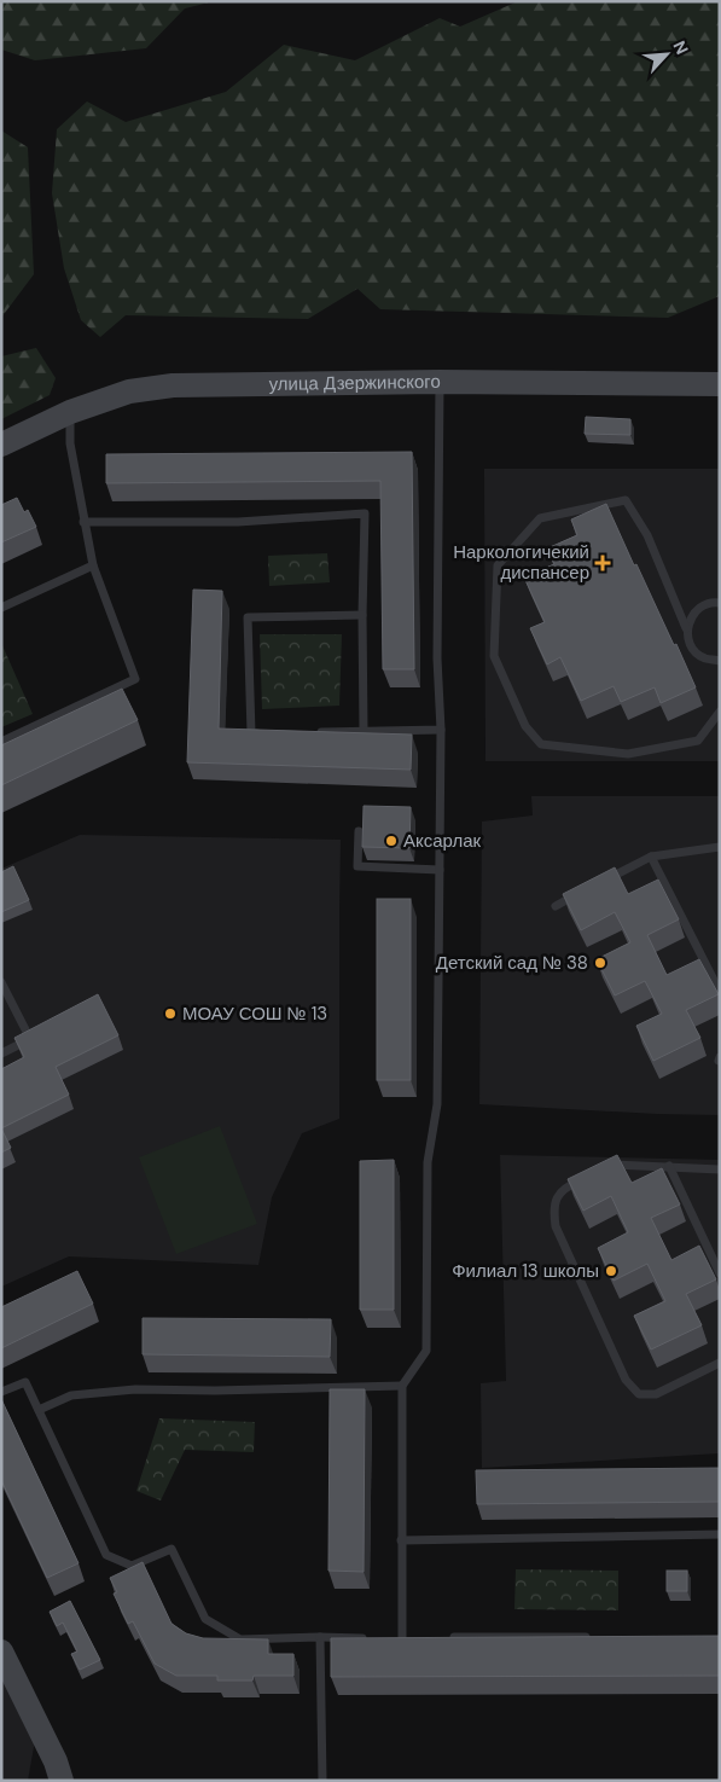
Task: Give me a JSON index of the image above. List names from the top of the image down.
{
  "streets": {
    "main road": ["улица Дзержинского"]
  },
  "places": {
    "health": ["Наркологичекий диспансер"],
    "other": [
      "Аксарлак",
      "Детский сад № 38",
      "МОАУ СОШ № 13",
      "Филиал 13 школы"
    ]
  },
  "north": "top right"
}
